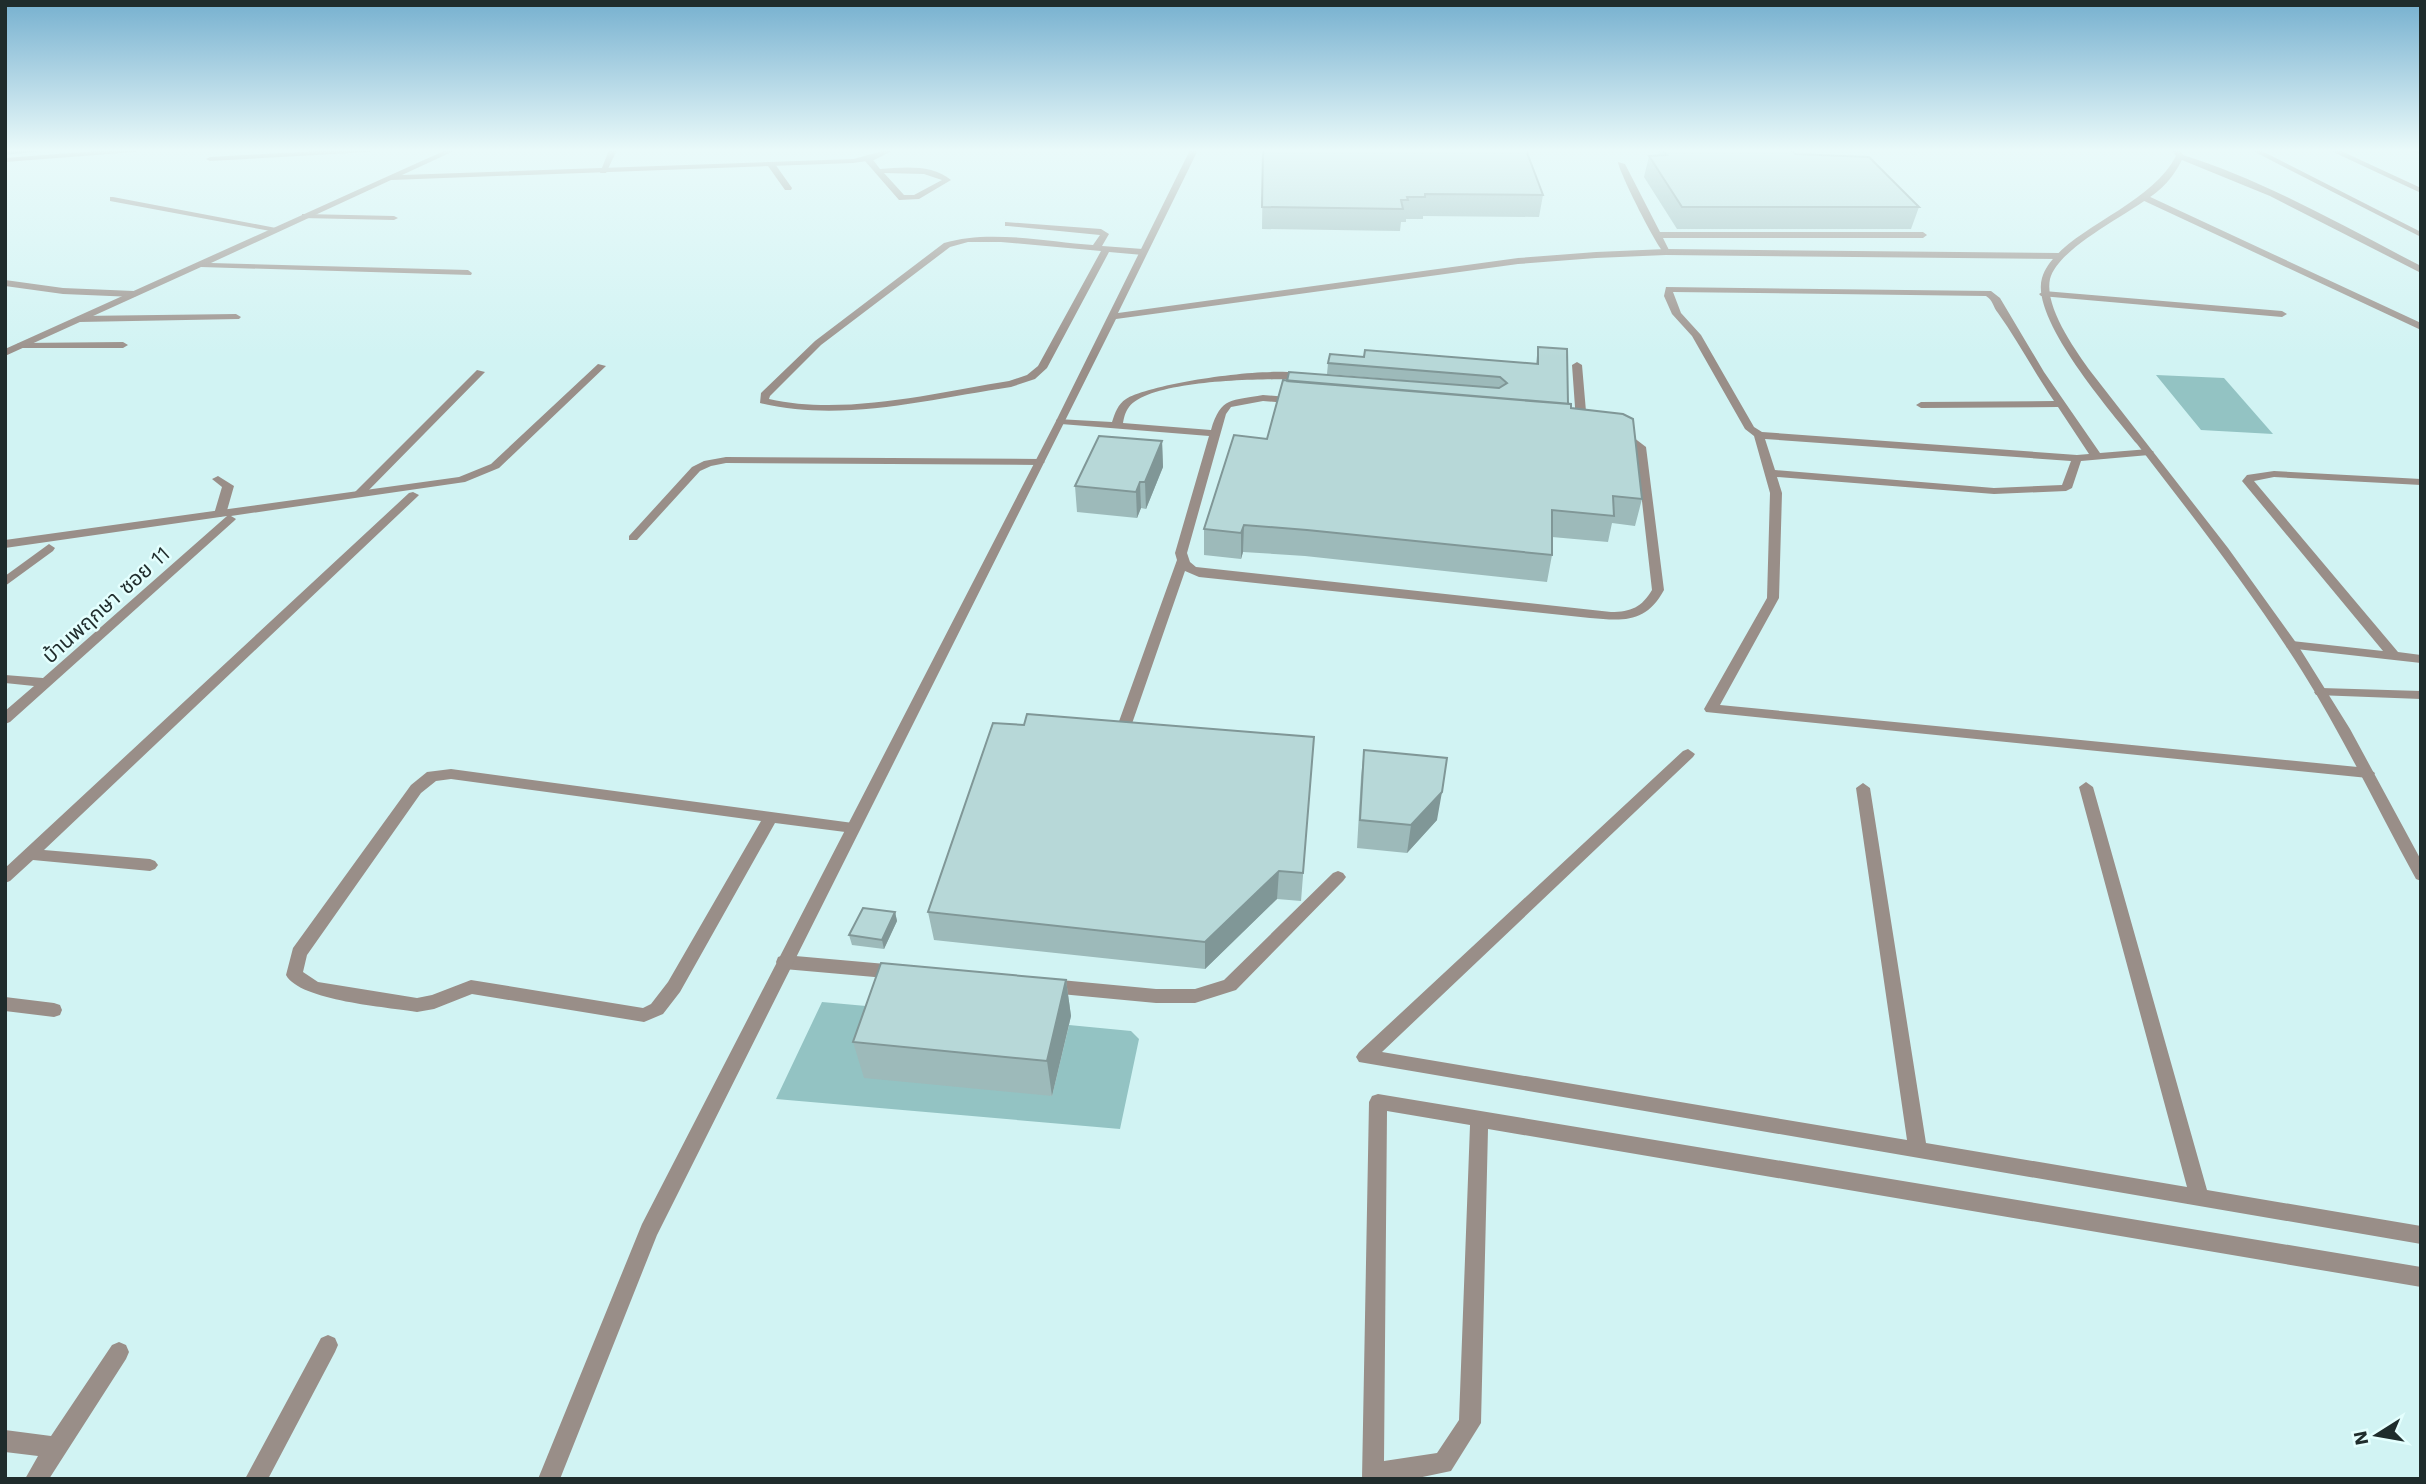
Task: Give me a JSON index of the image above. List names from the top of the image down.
{
  "streets": {
    "street": ["บ้านพฤกษา ซอย 11"]
  },
  "north": "left"
}
